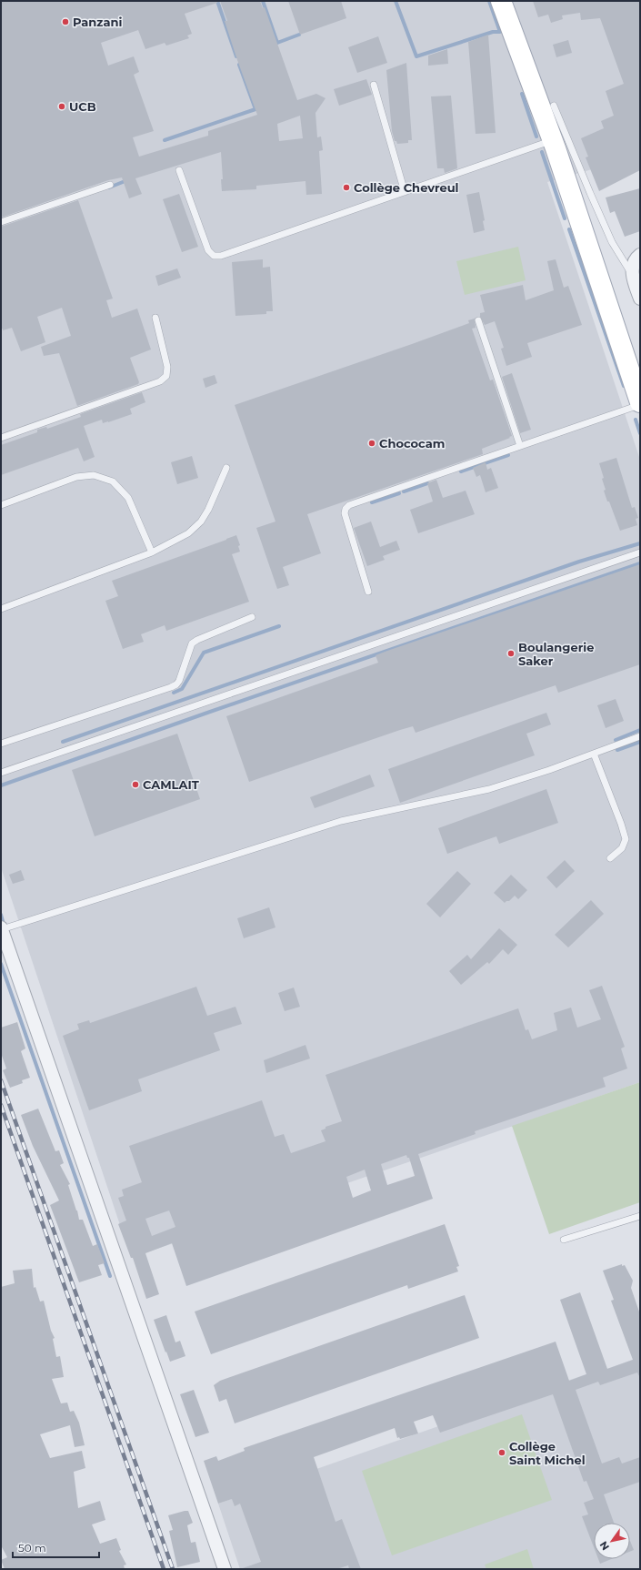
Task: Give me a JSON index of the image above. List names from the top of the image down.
{
  "places": [
    "Panzani",
    "UCB",
    "Collège Chevreul",
    "Chococam",
    "Boulangerie Saker",
    "CAMLAIT",
    "Collège Saint Michel"
  ],
  "scale_bar": "50 m",
  "north": "bottom left"
}
